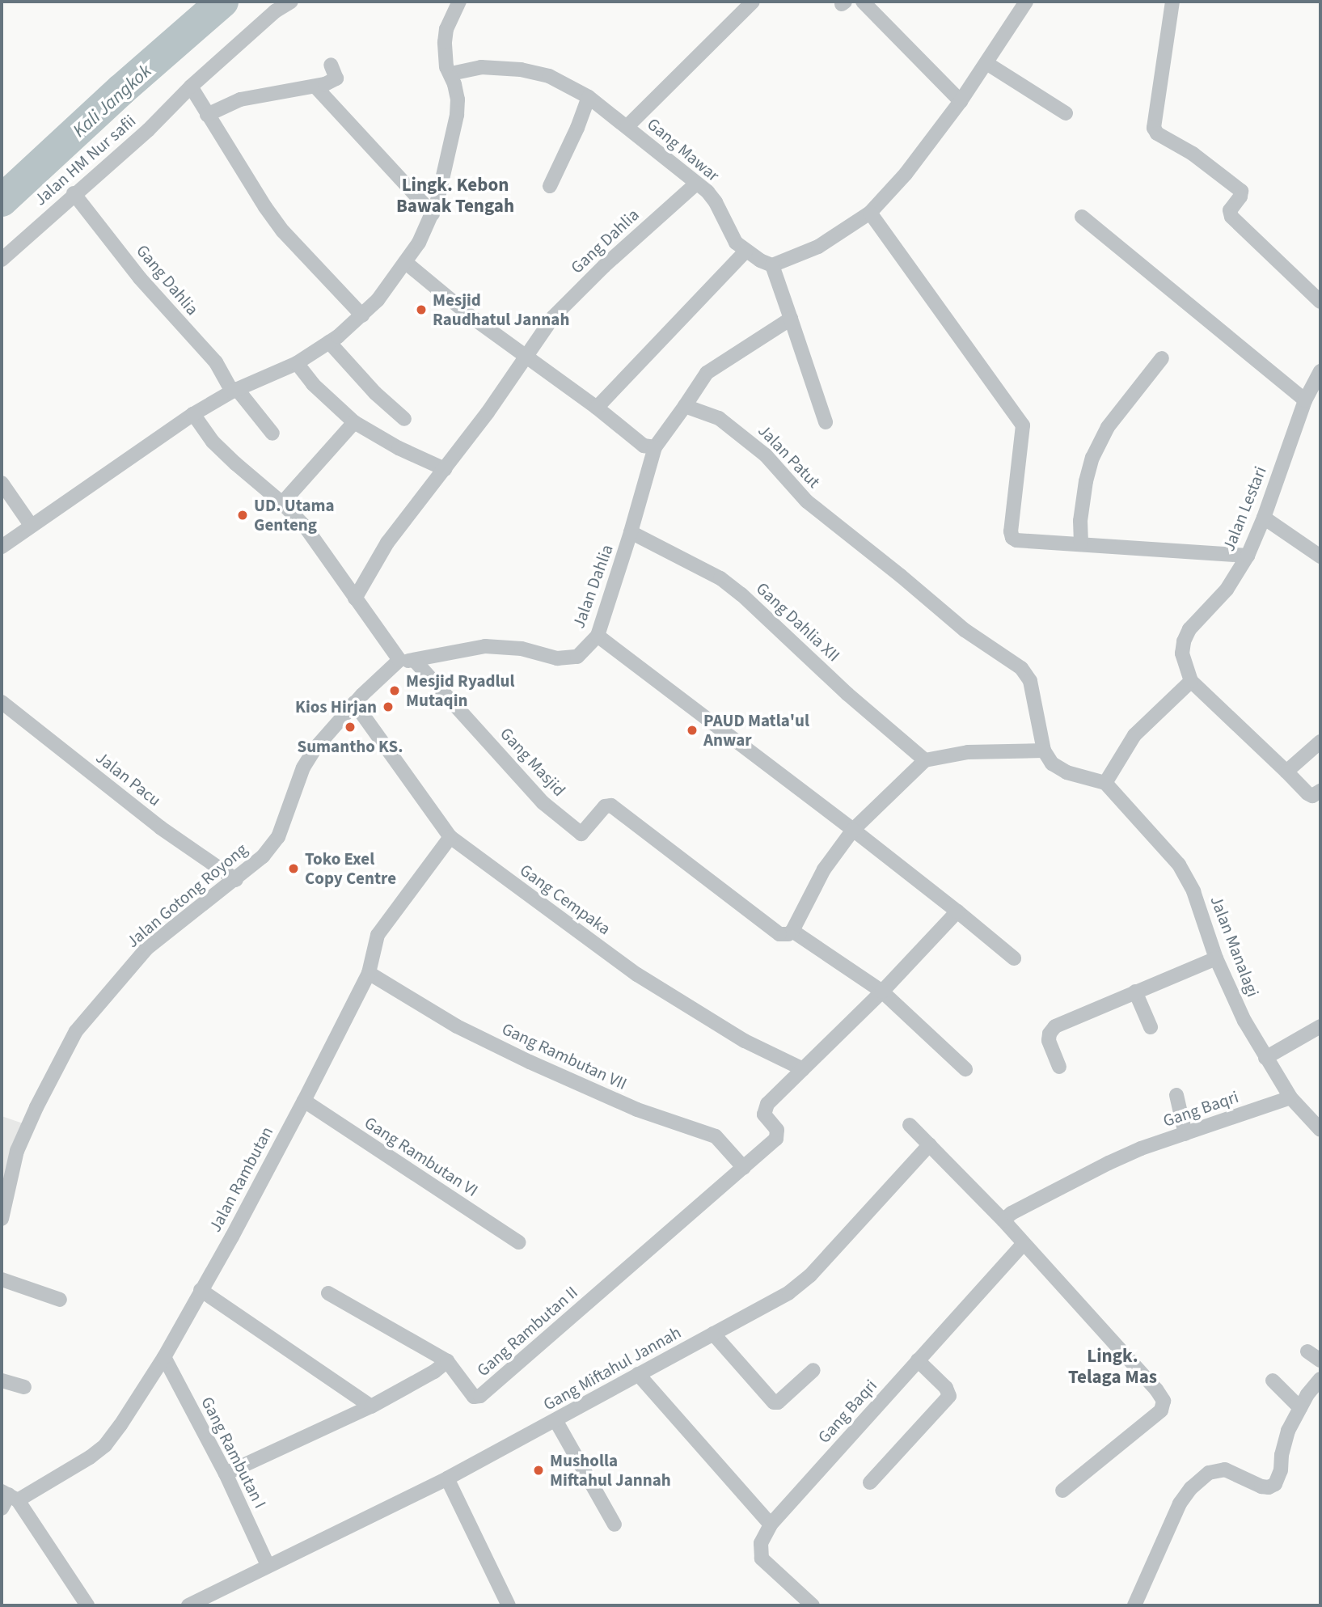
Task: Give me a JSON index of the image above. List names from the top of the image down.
{
  "streets": {
    "street": [
      "Gang Mawar",
      "Jalan HM Nur safii",
      "Gang Dahlia",
      "Jalan Patut",
      "Jalan Lestari",
      "Jalan Dahlia",
      "Gang Dahlia XII",
      "Gang Masjid",
      "Jalan Pacu",
      "Jalan Gotong Royong",
      "Gang Cempaka",
      "Jalan Manalagi",
      "Gang Rambutan VII",
      "Gang Baqri",
      "Gang Rambutan VI",
      "Jalan Rambutan",
      "Gang Rambutan II",
      "Gang Miftahul Jannah",
      "Gang Rambutan I"
    ]
  },
  "crossings": [
    ["Gang Mawar", "Gang Dahlia"],
    ["Jalan HM Nur safii", "Gang Dahlia"],
    ["Jalan Dahlia", "Gang Dahlia XII"],
    ["Jalan Dahlia", "Gang Masjid"],
    ["Jalan Dahlia", "Jalan Gotong Royong"],
    ["Jalan Pacu", "Jalan Gotong Royong"],
    ["Jalan Gotong Royong", "Gang Cempaka"],
    ["Gang Cempaka", "Jalan Rambutan"],
    ["Gang Cempaka", "Gang Rambutan II"],
    ["Jalan Manalagi", "Gang Baqri"],
    ["Gang Rambutan VII", "Jalan Rambutan"],
    ["Gang Rambutan VII", "Gang Rambutan II"],
    ["Gang Rambutan VI", "Jalan Rambutan"],
    ["Jalan Rambutan", "Gang Rambutan I"],
    ["Gang Miftahul Jannah", "Gang Rambutan I"]
  ],
  "districts": ["Lingk. Kebon Bawak Tengah", "Lingk. Telaga Mas"],
  "water": ["Kali Jangkok"],
  "places": [
    "Mesjid Raudhatul Jannah",
    "UD. Utama Genteng",
    "Mesjid Ryadlul Mutaqin",
    "Kios Hirjan",
    "Sumantho KS.",
    "PAUD Matla'ul Anwar",
    "Toko Exel Copy Centre",
    "Musholla Miftahul Jannah"
  ]
}
